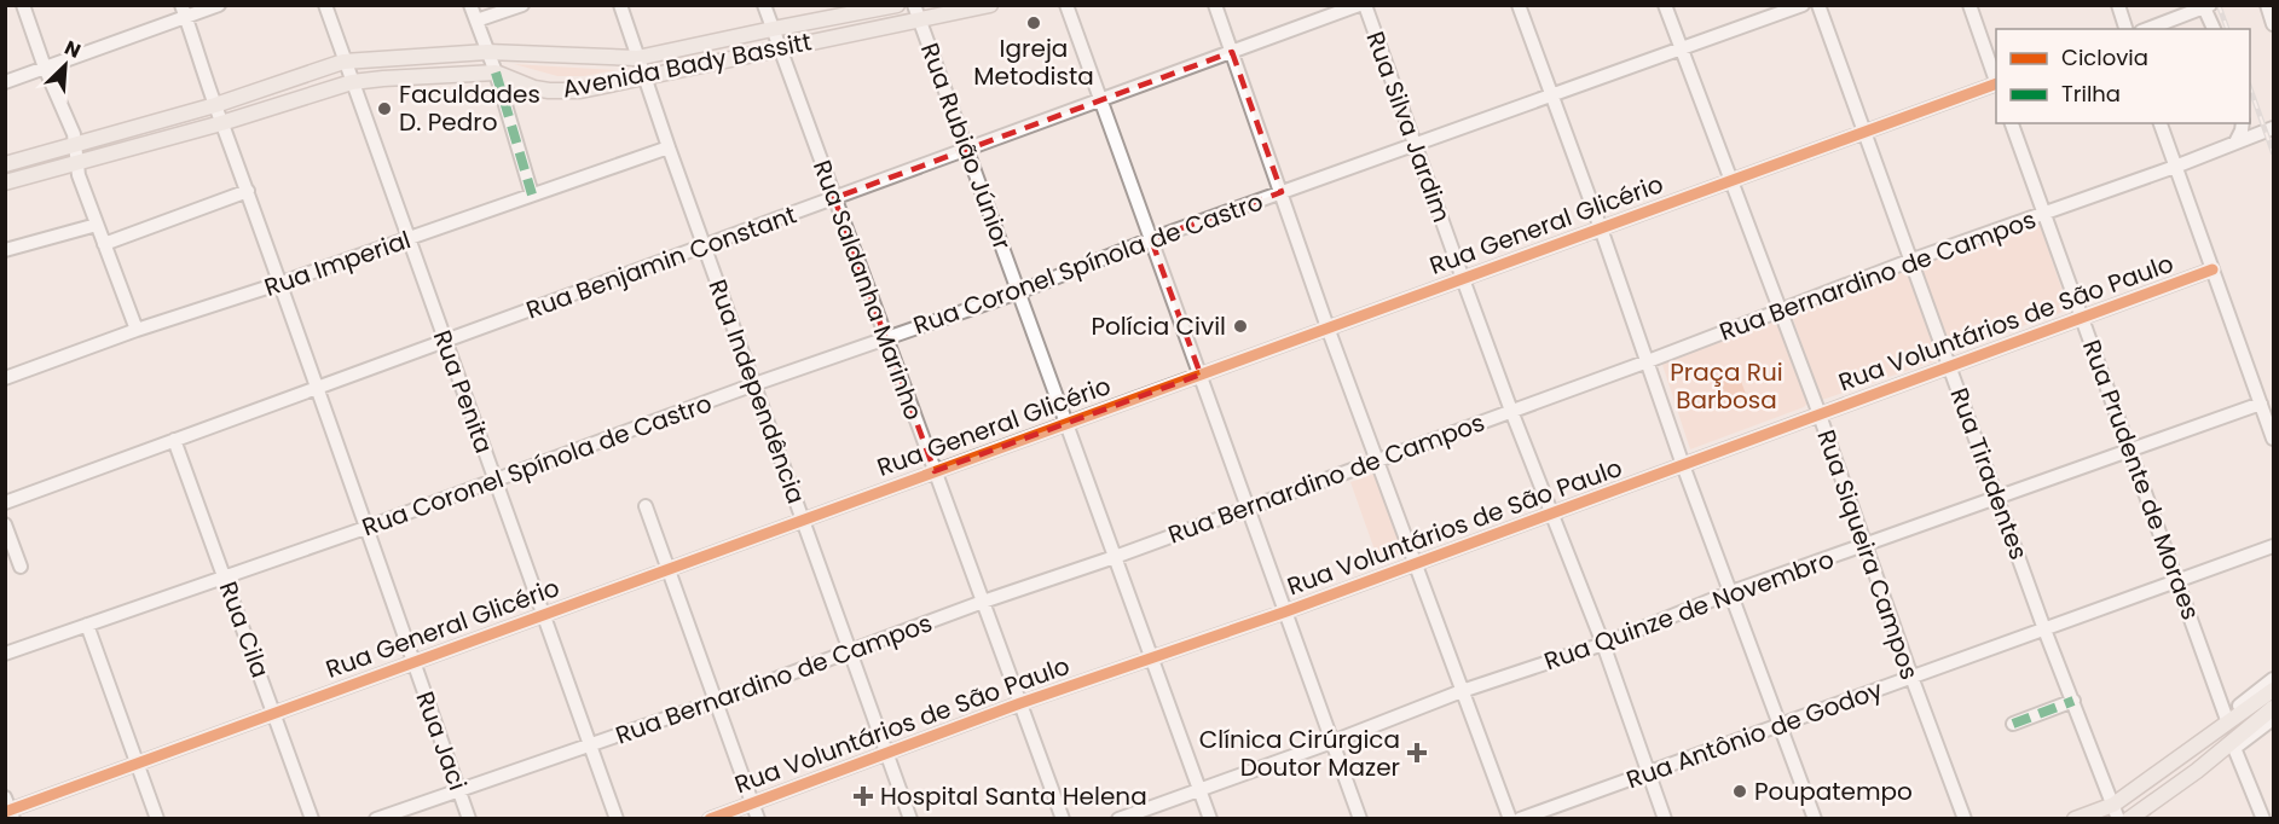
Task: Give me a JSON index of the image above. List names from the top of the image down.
{
  "streets": {
    "main road": ["Avenida Bady Bassitt"],
    "street": [
      "Rua Silva Jardim",
      "Rua Rubião Júnior",
      "Rua General Glicério",
      "Rua Benjamin Constant",
      "Rua Imperial",
      "Rua Coronel Spínola de Castro",
      "Rua Bernardino de Campos",
      "Rua Saldanha Marinho",
      "Rua Voluntários de São Paulo",
      "Rua Penita",
      "Rua Independência",
      "Rua Tiradentes",
      "Rua Prudente de Moraes",
      "Rua Siqueira Campos",
      "Rua Quinze de Novembro",
      "Rua Cila",
      "Rua Antônio de Godoy",
      "Rua Jaci"
    ]
  },
  "crossings": [
    ["Avenida Bady Bassitt", "Rua Rubião Júnior"],
    ["Avenida Bady Bassitt", "Rua Saldanha Marinho"],
    ["Avenida Bady Bassitt", "Rua Penita"],
    ["Avenida Bady Bassitt", "Rua Independência"],
    ["Avenida Bady Bassitt", "Rua Jaci"],
    ["Rua Silva Jardim", "Rua General Glicério"],
    ["Rua Silva Jardim", "Rua Coronel Spínola de Castro"],
    ["Rua Silva Jardim", "Rua Bernardino de Campos"],
    ["Rua Silva Jardim", "Rua Voluntários de São Paulo"],
    ["Rua Silva Jardim", "Rua Quinze de Novembro"],
    ["Rua Silva Jardim", "Rua Antônio de Godoy"],
    ["Rua Rubião Júnior", "Rua General Glicério"],
    ["Rua Rubião Júnior", "Rua Benjamin Constant"],
    ["Rua Rubião Júnior", "Rua Coronel Spínola de Castro"],
    ["Rua Rubião Júnior", "Rua Bernardino de Campos"],
    ["Rua Rubião Júnior", "Rua Voluntários de São Paulo"],
    ["Rua Rubião Júnior", "Rua Quinze de Novembro"],
    ["Rua General Glicério", "Rua Saldanha Marinho"],
    ["Rua General Glicério", "Rua Penita"],
    ["Rua General Glicério", "Rua Independência"],
    ["Rua General Glicério", "Rua Tiradentes"],
    ["Rua General Glicério", "Rua Siqueira Campos"],
    ["Rua General Glicério", "Rua Cila"],
    ["Rua General Glicério", "Rua Jaci"],
    ["Rua Benjamin Constant", "Rua Saldanha Marinho"],
    ["Rua Benjamin Constant", "Rua Penita"],
    ["Rua Benjamin Constant", "Rua Independência"],
    ["Rua Benjamin Constant", "Rua Cila"],
    ["Rua Benjamin Constant", "Rua Jaci"],
    ["Rua Imperial", "Rua Penita"],
    ["Rua Imperial", "Rua Independência"],
    ["Rua Imperial", "Rua Jaci"],
    ["Rua Coronel Spínola de Castro", "Rua Saldanha Marinho"],
    ["Rua Coronel Spínola de Castro", "Rua Penita"],
    ["Rua Coronel Spínola de Castro", "Rua Independência"],
    ["Rua Coronel Spínola de Castro", "Rua Siqueira Campos"],
    ["Rua Coronel Spínola de Castro", "Rua Cila"],
    ["Rua Coronel Spínola de Castro", "Rua Jaci"],
    ["Rua Bernardino de Campos", "Rua Saldanha Marinho"],
    ["Rua Bernardino de Campos", "Rua Penita"],
    ["Rua Bernardino de Campos", "Rua Independência"],
    ["Rua Bernardino de Campos", "Rua Tiradentes"],
    ["Rua Bernardino de Campos", "Rua Prudente de Moraes"],
    ["Rua Bernardino de Campos", "Rua Siqueira Campos"],
    ["Rua Bernardino de Campos", "Rua Jaci"],
    ["Rua Saldanha Marinho", "Rua Voluntários de São Paulo"],
    ["Rua Voluntários de São Paulo", "Rua Independência"],
    ["Rua Voluntários de São Paulo", "Rua Tiradentes"],
    ["Rua Voluntários de São Paulo", "Rua Prudente de Moraes"],
    ["Rua Voluntários de São Paulo", "Rua Siqueira Campos"],
    ["Rua Tiradentes", "Rua Quinze de Novembro"],
    ["Rua Tiradentes", "Rua Antônio de Godoy"],
    ["Rua Prudente de Moraes", "Rua Quinze de Novembro"],
    ["Rua Prudente de Moraes", "Rua Antônio de Godoy"],
    ["Rua Siqueira Campos", "Rua Quinze de Novembro"],
    ["Rua Siqueira Campos", "Rua Antônio de Godoy"]
  ],
  "parks": ["Praça Rui Barbosa"],
  "places": {
    "other": [
      "Igreja Metodista",
      "Faculdades D. Pedro",
      "Polícia Civil",
      "Poupatempo"
    ],
    "health": ["Clínica Cirúrgica Doutor Mazer", "Hospital Santa Helena"]
  },
  "legend": ["Ciclovia", "Trilha"],
  "north": "top right"
}
